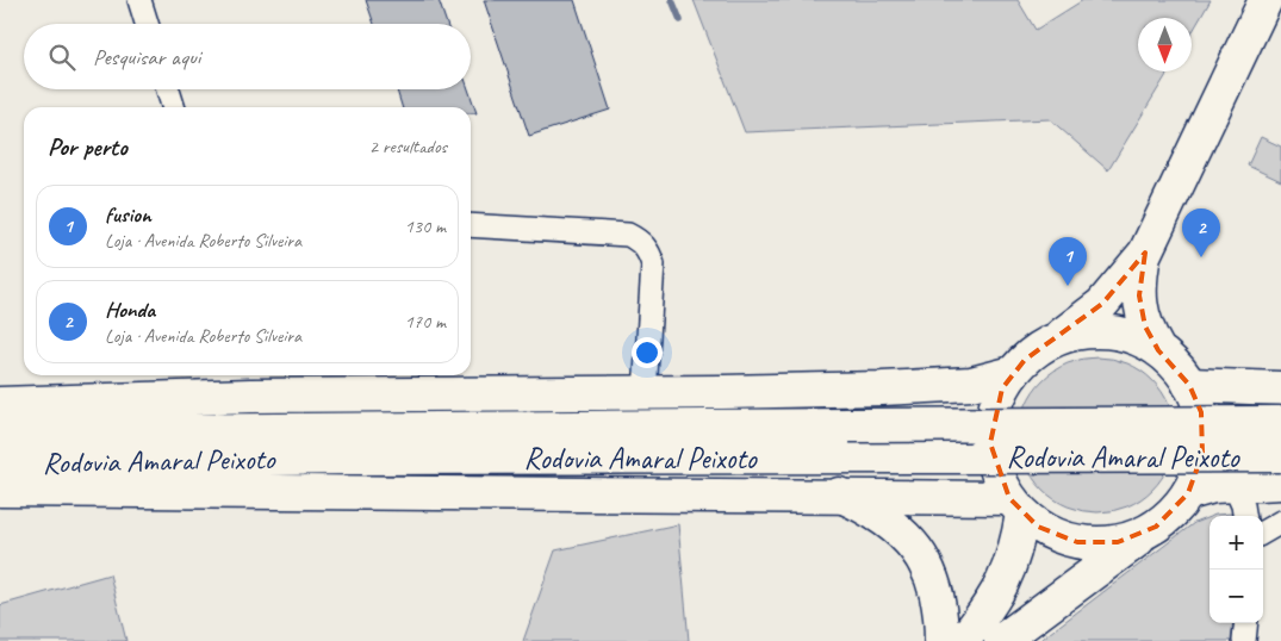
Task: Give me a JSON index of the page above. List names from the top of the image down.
{
  "streets": {
    "main road": ["Rodovia Amaral Peixoto"]
  },
  "north": "bottom",
  "page": {
    "search": "Pesquisar aqui",
    "heading": ["Por perto", "2 resultados"],
    "list": [
      {
        "mark": "1",
        "name": "fusion",
        "note": "Loja · Avenida Roberto Silveira",
        "value": "130 m"
      },
      {
        "mark": "2",
        "name": "Honda",
        "note": "Loja · Avenida Roberto Silveira",
        "value": "170 m"
      }
    ],
    "pins": ["2", "1"],
    "map_buttons": ["+", "−"]
  }
}
